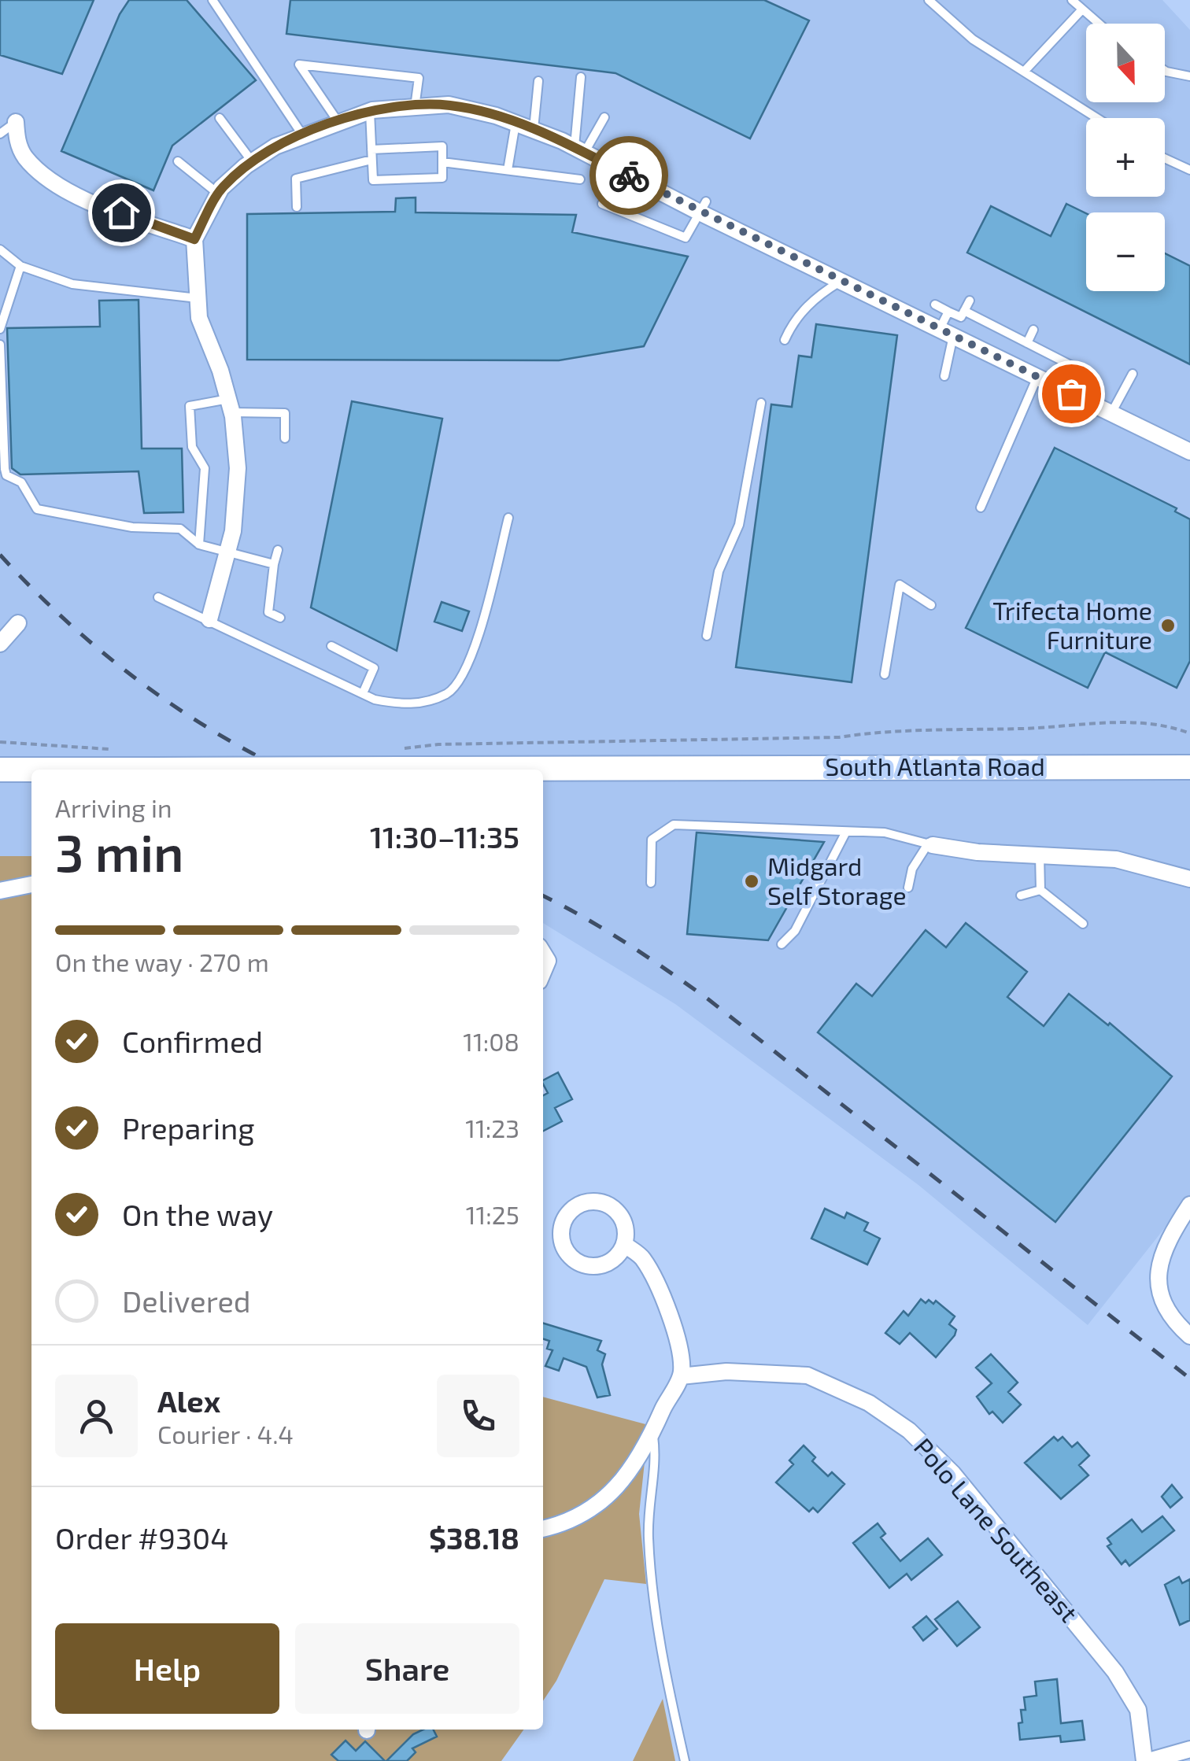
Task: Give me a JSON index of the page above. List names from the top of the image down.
{
  "streets": {
    "main road": ["South Atlanta Road"],
    "street": ["Polo Lane Southeast"]
  },
  "places": ["Trifecta Home Furniture", "Midgard Self Storage"],
  "north": "bottom",
  "page": {
    "map_buttons": ["+", "−"],
    "heading": ["3 min", "Arriving in", "11:30–11:35"],
    "panel": [
      "Alex",
      "Courier · 4.4",
      "Order #9304",
      "$38.18"
    ],
    "bar": "On the way · 270 m",
    "list": [
      ["Confirmed", "11:08"],
      ["Preparing", "11:23"],
      ["On the way", "11:25"],
      "Delivered"
    ],
    "buttons": ["Help", "Share"]
  }
}
